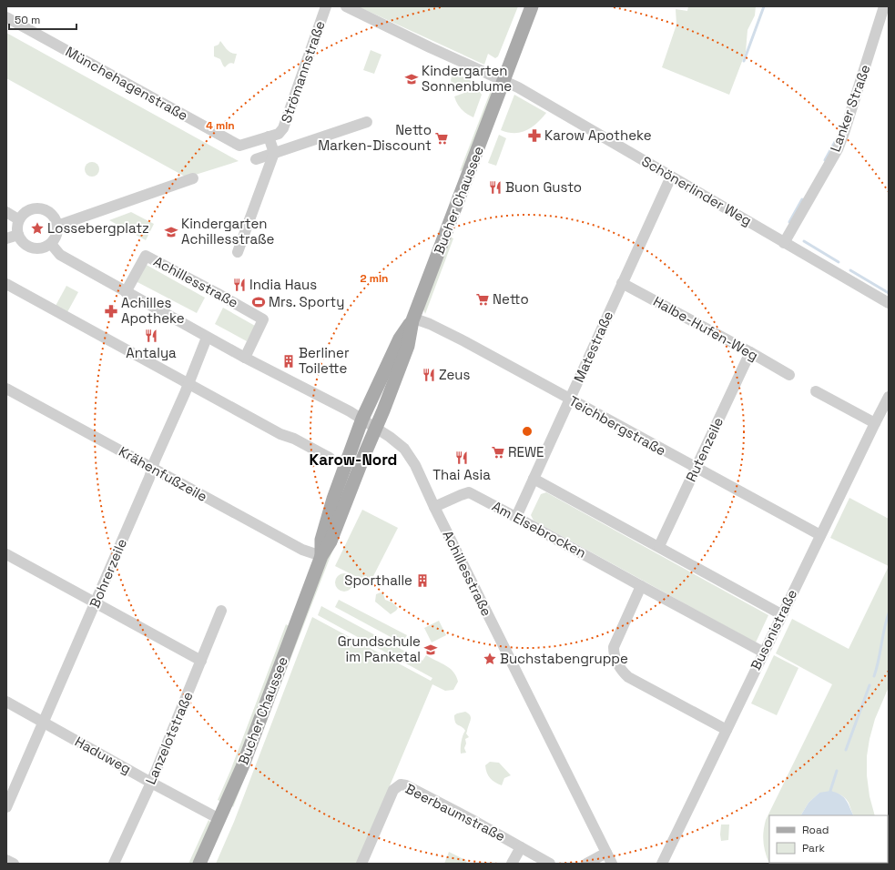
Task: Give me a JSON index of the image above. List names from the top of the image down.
{
  "streets": {
    "main road": ["Bucher Chaussee"],
    "street": [
      "Strömannstraße",
      "Münchehagenstraße",
      "Lanker Straße",
      "Schönerlinder Weg",
      "Achillesstraße",
      "Halbe-Hufen-Weg",
      "Matestraße",
      "Teichbergstraße",
      "Rutenzeile",
      "Krähenfußzeile",
      "Am Elsebrocken",
      "Bohrerzeile",
      "Busonistraße",
      "Lanzelotstraße",
      "Haduweg",
      "Beerbaumstraße"
    ]
  },
  "crossings": [
    ["Strömannstraße", "Münchehagenstraße"],
    ["Lanker Straße", "Schönerlinder Weg"],
    ["Schönerlinder Weg", "Bucher Chaussee"],
    ["Schönerlinder Weg", "Matestraße"],
    ["Bucher Chaussee", "Achillesstraße"],
    ["Bucher Chaussee", "Teichbergstraße"],
    ["Bucher Chaussee", "Krähenfußzeile"],
    ["Bucher Chaussee", "Haduweg"],
    ["Achillesstraße", "Am Elsebrocken"],
    ["Achillesstraße", "Bohrerzeile"],
    ["Halbe-Hufen-Weg", "Matestraße"],
    ["Halbe-Hufen-Weg", "Rutenzeile"],
    ["Matestraße", "Teichbergstraße"],
    ["Matestraße", "Am Elsebrocken"],
    ["Teichbergstraße", "Rutenzeile"],
    ["Teichbergstraße", "Busonistraße"],
    ["Krähenfußzeile", "Bohrerzeile"],
    ["Am Elsebrocken", "Busonistraße"],
    ["Bohrerzeile", "Haduweg"],
    ["Lanzelotstraße", "Haduweg"]
  ],
  "districts": ["Karow-Nord"],
  "places": {
    "school or university": ["Kindergarten Sonnenblume", "Kindergarten Achillesstraße", "Grundschule im Panketal"],
    "pharmacy": ["Karow Apotheke", "Achilles Apotheke"],
    "supermarket": ["Netto Marken-Discount", "Netto", "REWE"],
    "restaurant": [
      "Buon Gusto",
      "India Haus",
      "Antalya",
      "Zeus",
      "Thai Asia"
    ],
    "place": ["Lossebergplatz", "Buchstabengruppe"],
    "sports": ["Mrs. Sporty"],
    "building": ["Berliner Toilette", "Sporthalle"]
  },
  "legend": ["Road", "Park"],
  "scale_bar": "50 m",
  "rings": ["4 min", "2 min"]
}
